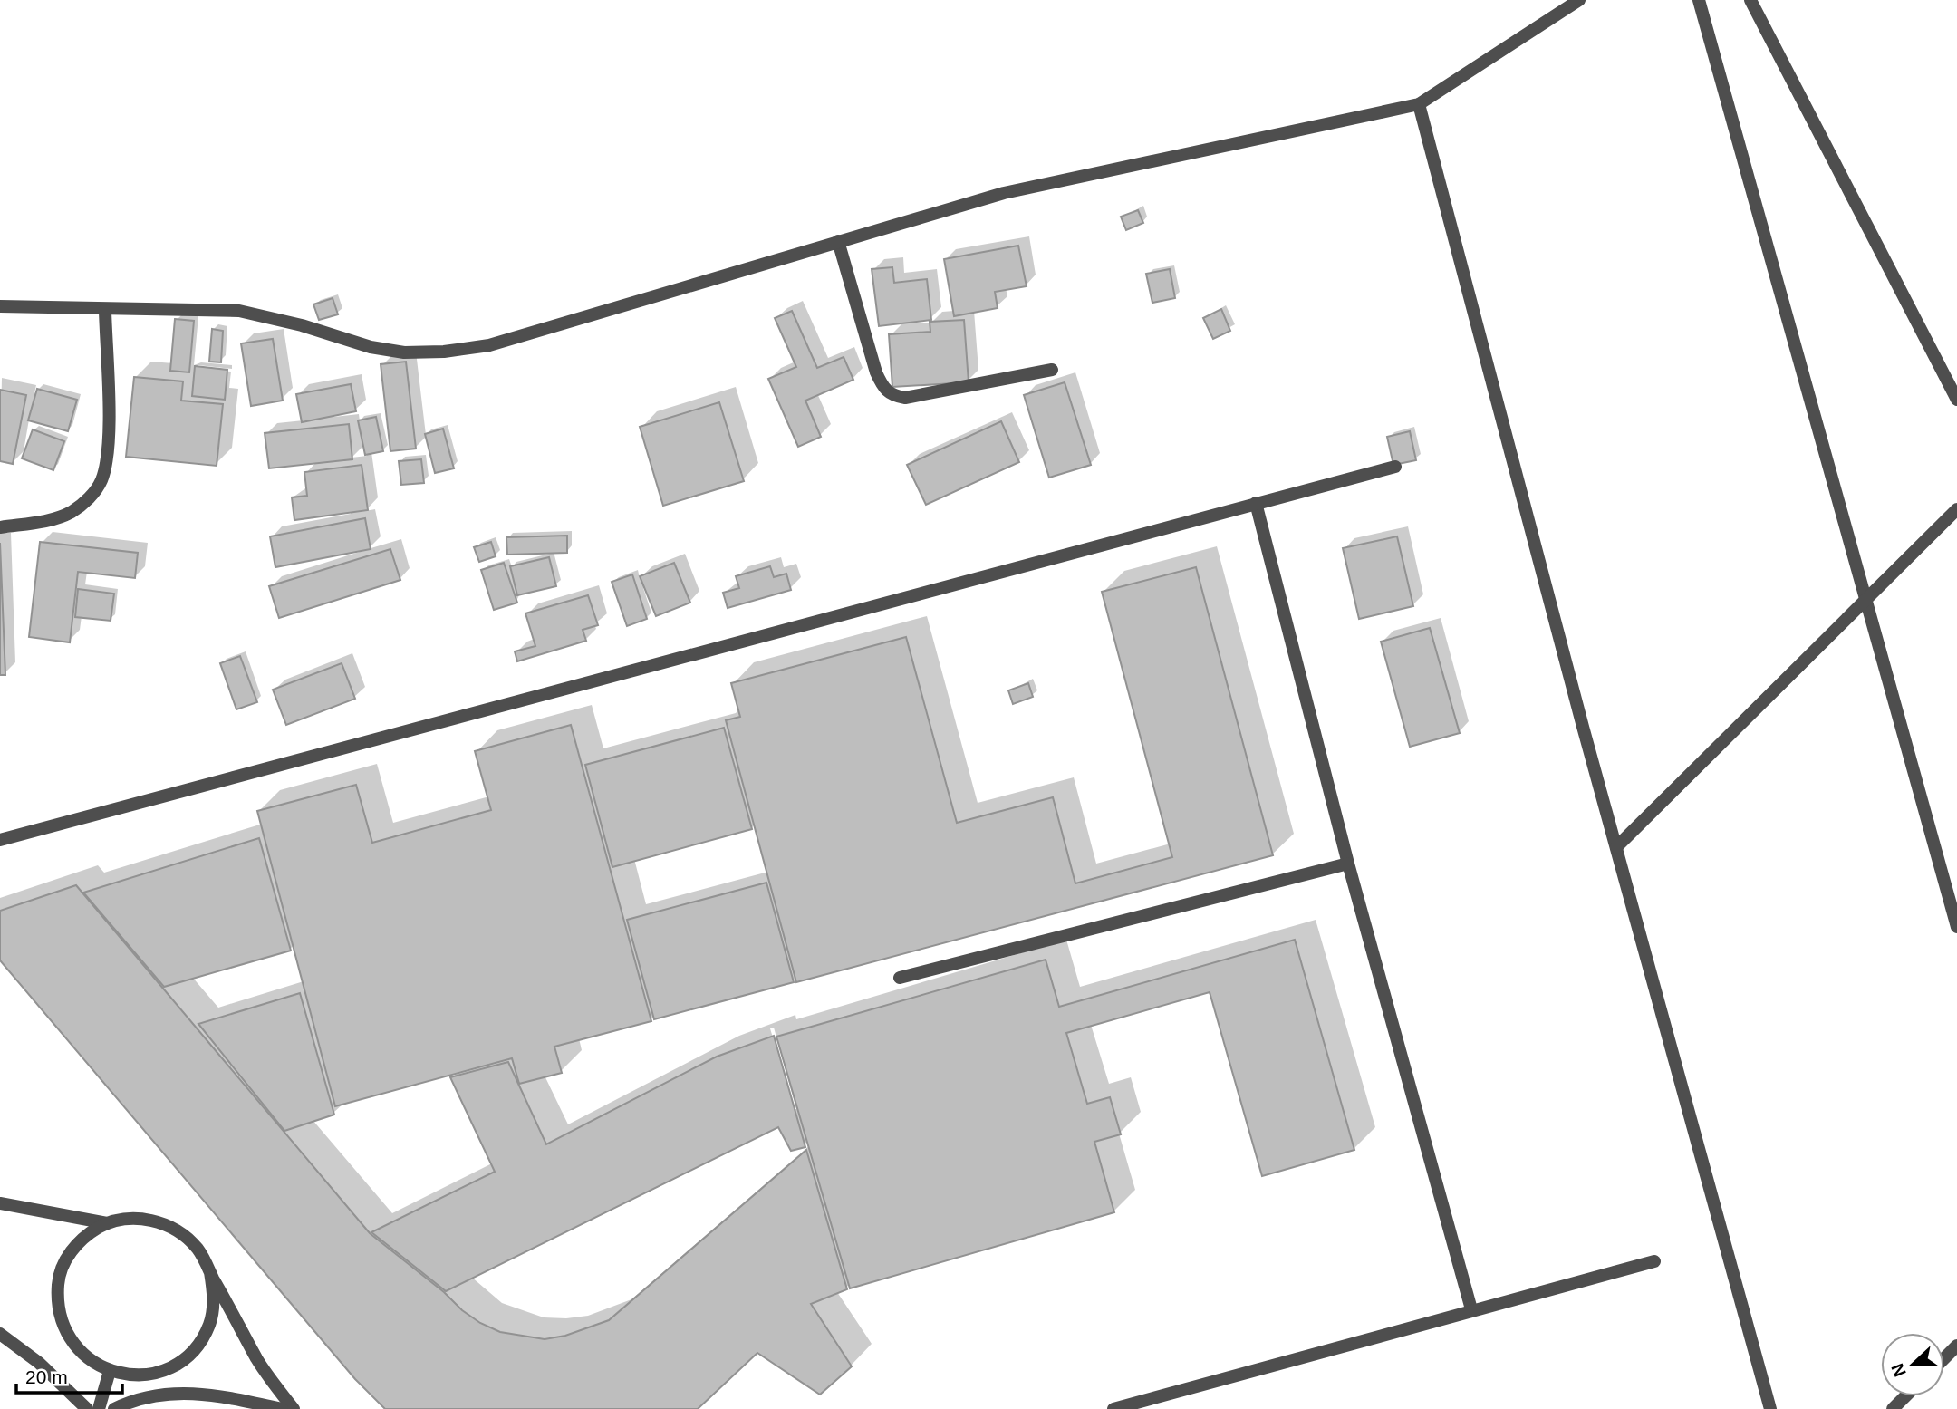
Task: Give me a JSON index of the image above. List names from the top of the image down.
{
  "scale_bar": "20 m",
  "north": "left"
}
